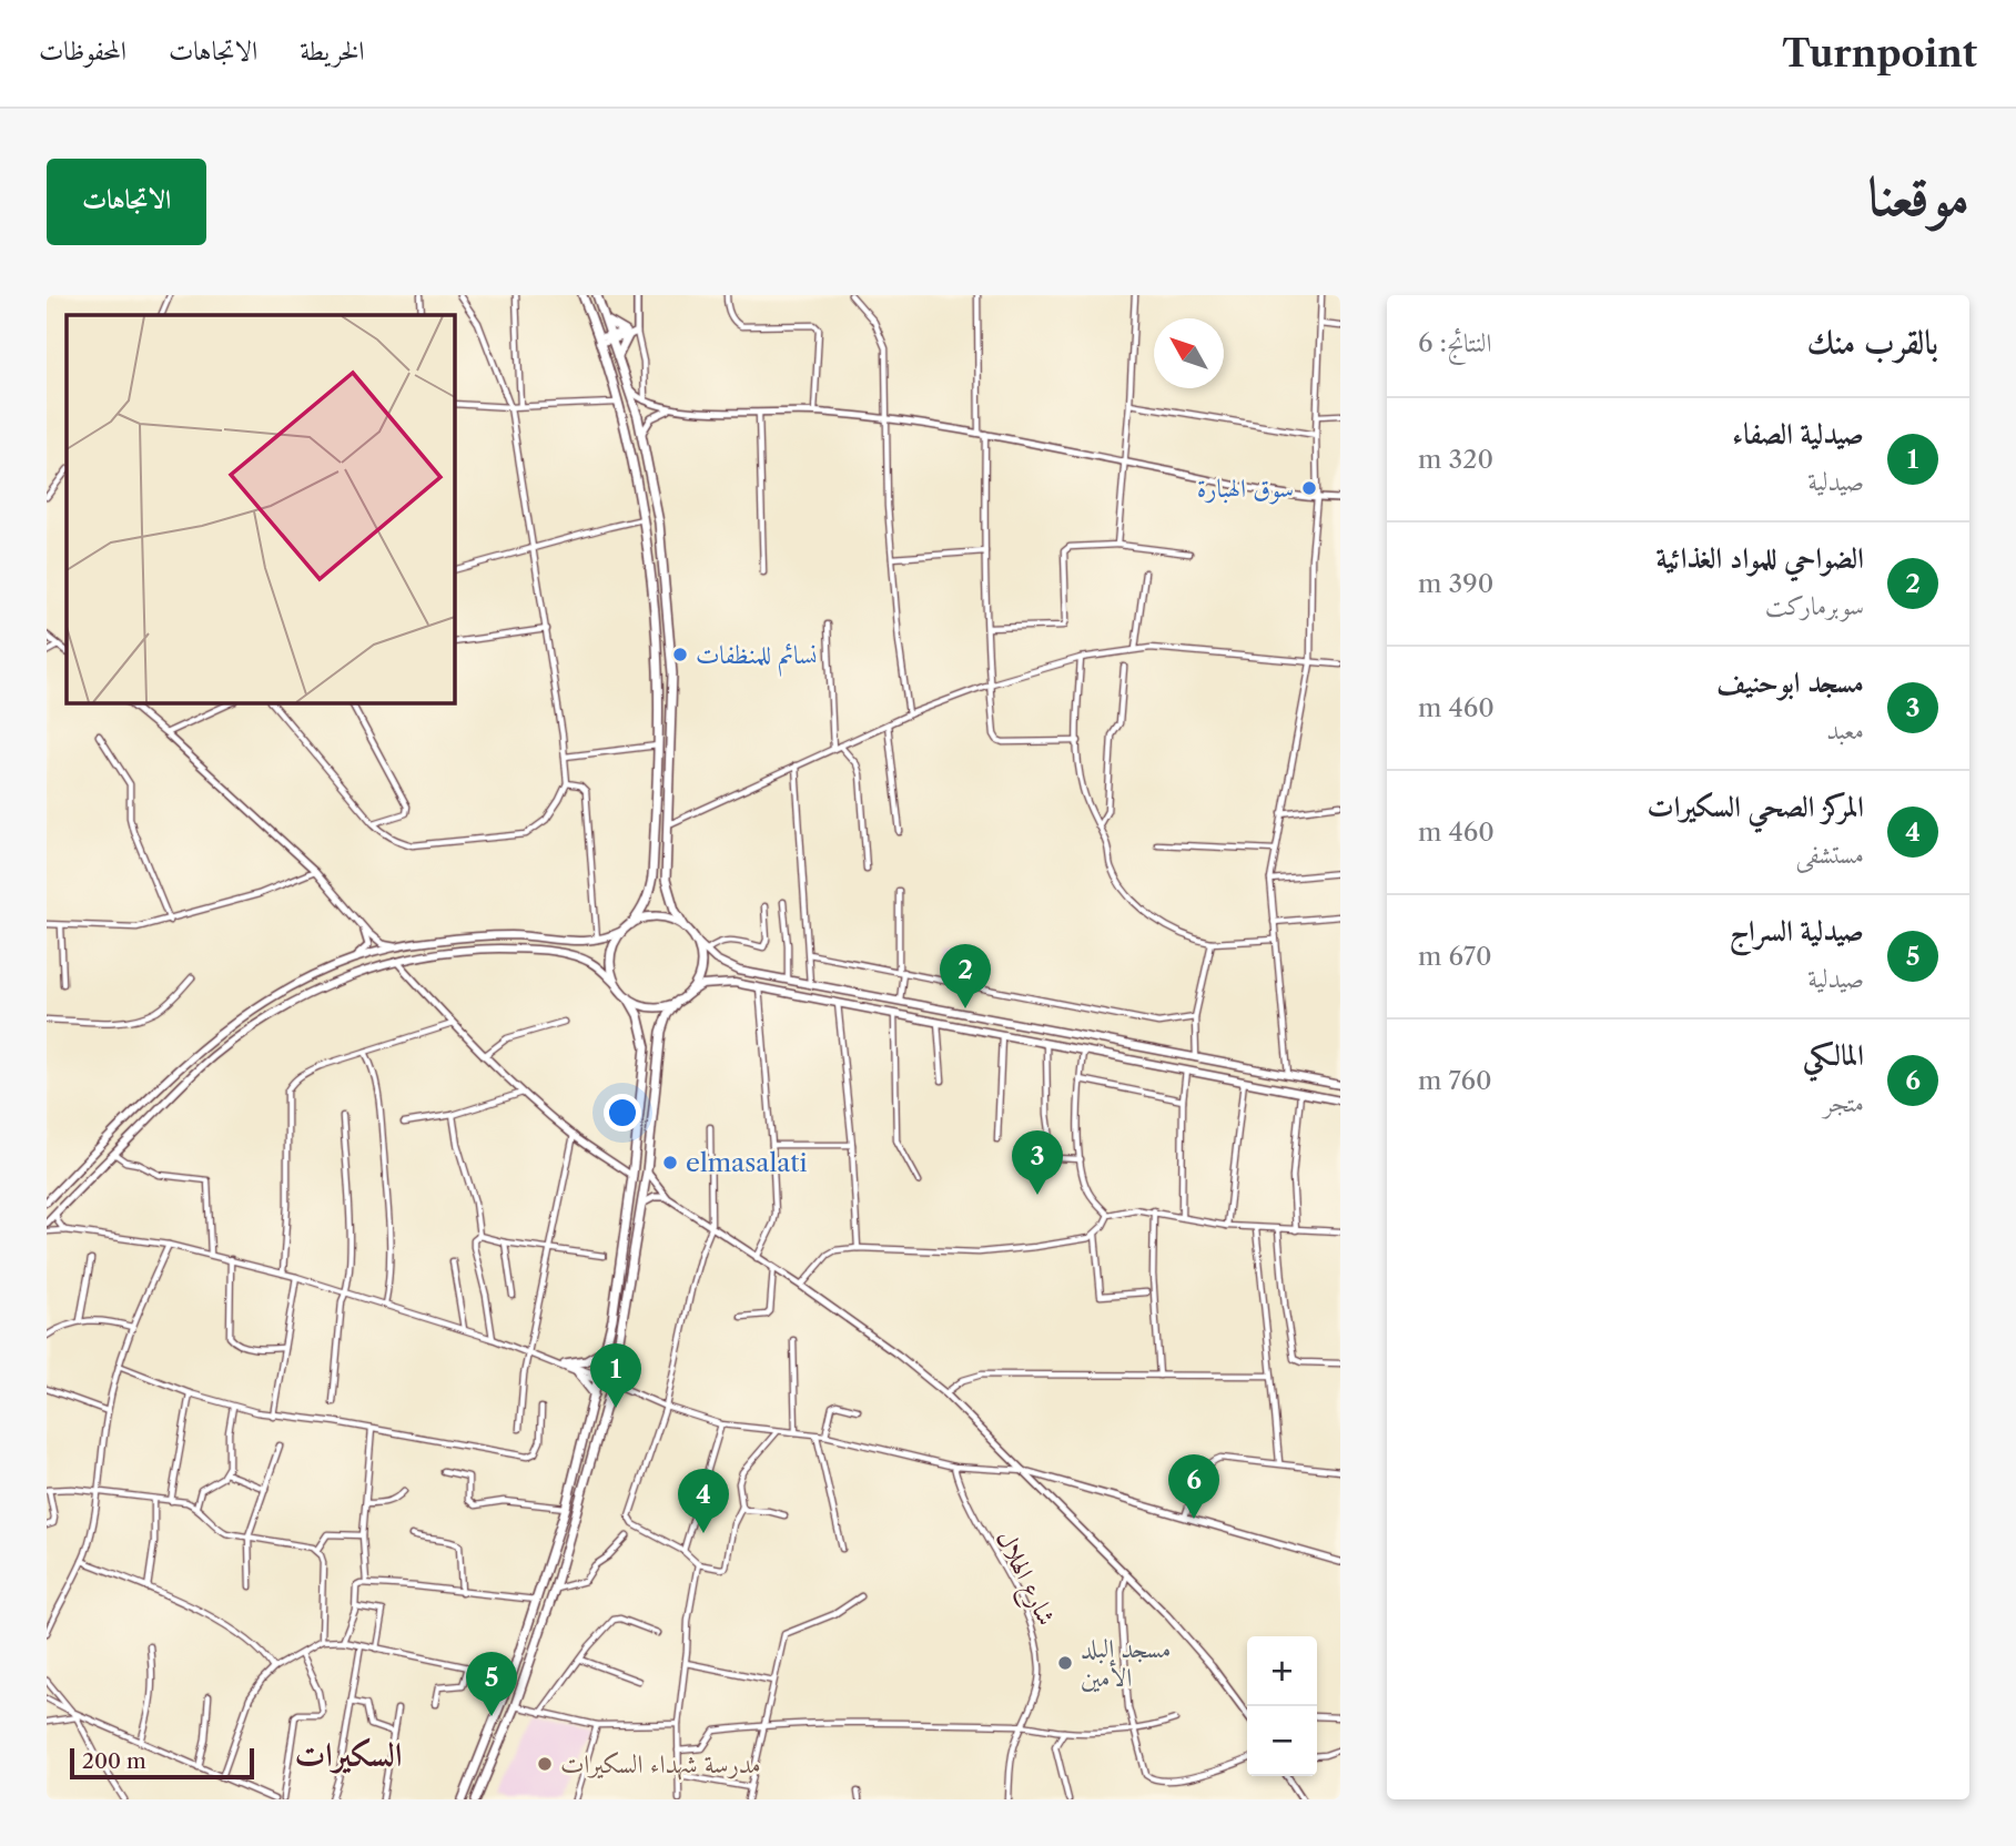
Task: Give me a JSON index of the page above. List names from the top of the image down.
{
  "streets": {
    "street": ["شارع الهلال"]
  },
  "districts": ["السكيرات"],
  "places": [
    "سوق الهبارة",
    "نسائم للمنظفات",
    "elmasalati",
    "مسجد البلد الأمين",
    "مدرسة شهداء السكيرات"
  ],
  "scale_bar": "200 m",
  "north": "top left",
  "page": {
    "header": "Turnpoint",
    "nav": ["الخريطة", "الاتجاهات", "المحفوظات"],
    "title": "موقعنا",
    "buttons": "الاتجاهات",
    "heading": ["بالقرب منك", "النتائج: 6"],
    "list": [
      {
        "mark": "1",
        "name": "صيدلية الصفاء",
        "note": "صيدلية",
        "value": "320 m"
      },
      {
        "mark": "2",
        "name": "الضواحي للمواد الغذائية",
        "note": "سوبرماركت",
        "value": "390 m"
      },
      {
        "mark": "3",
        "name": "مسجد ابوحنيف",
        "note": "معبد",
        "value": "460 m"
      },
      {
        "mark": "4",
        "name": "المركز الصحي السكيرات",
        "note": "مستشفى",
        "value": "460 m"
      },
      {
        "mark": "5",
        "name": "صيدلية السراج",
        "note": "صيدلية",
        "value": "670 m"
      },
      {
        "mark": "6",
        "name": "المالكي",
        "note": "متجر",
        "value": "760 m"
      }
    ],
    "pins": [
      "2",
      "3",
      "1",
      "6",
      "4",
      "5"
    ],
    "map_buttons": ["+", "−"],
    "scale": "200 m"
  }
}
